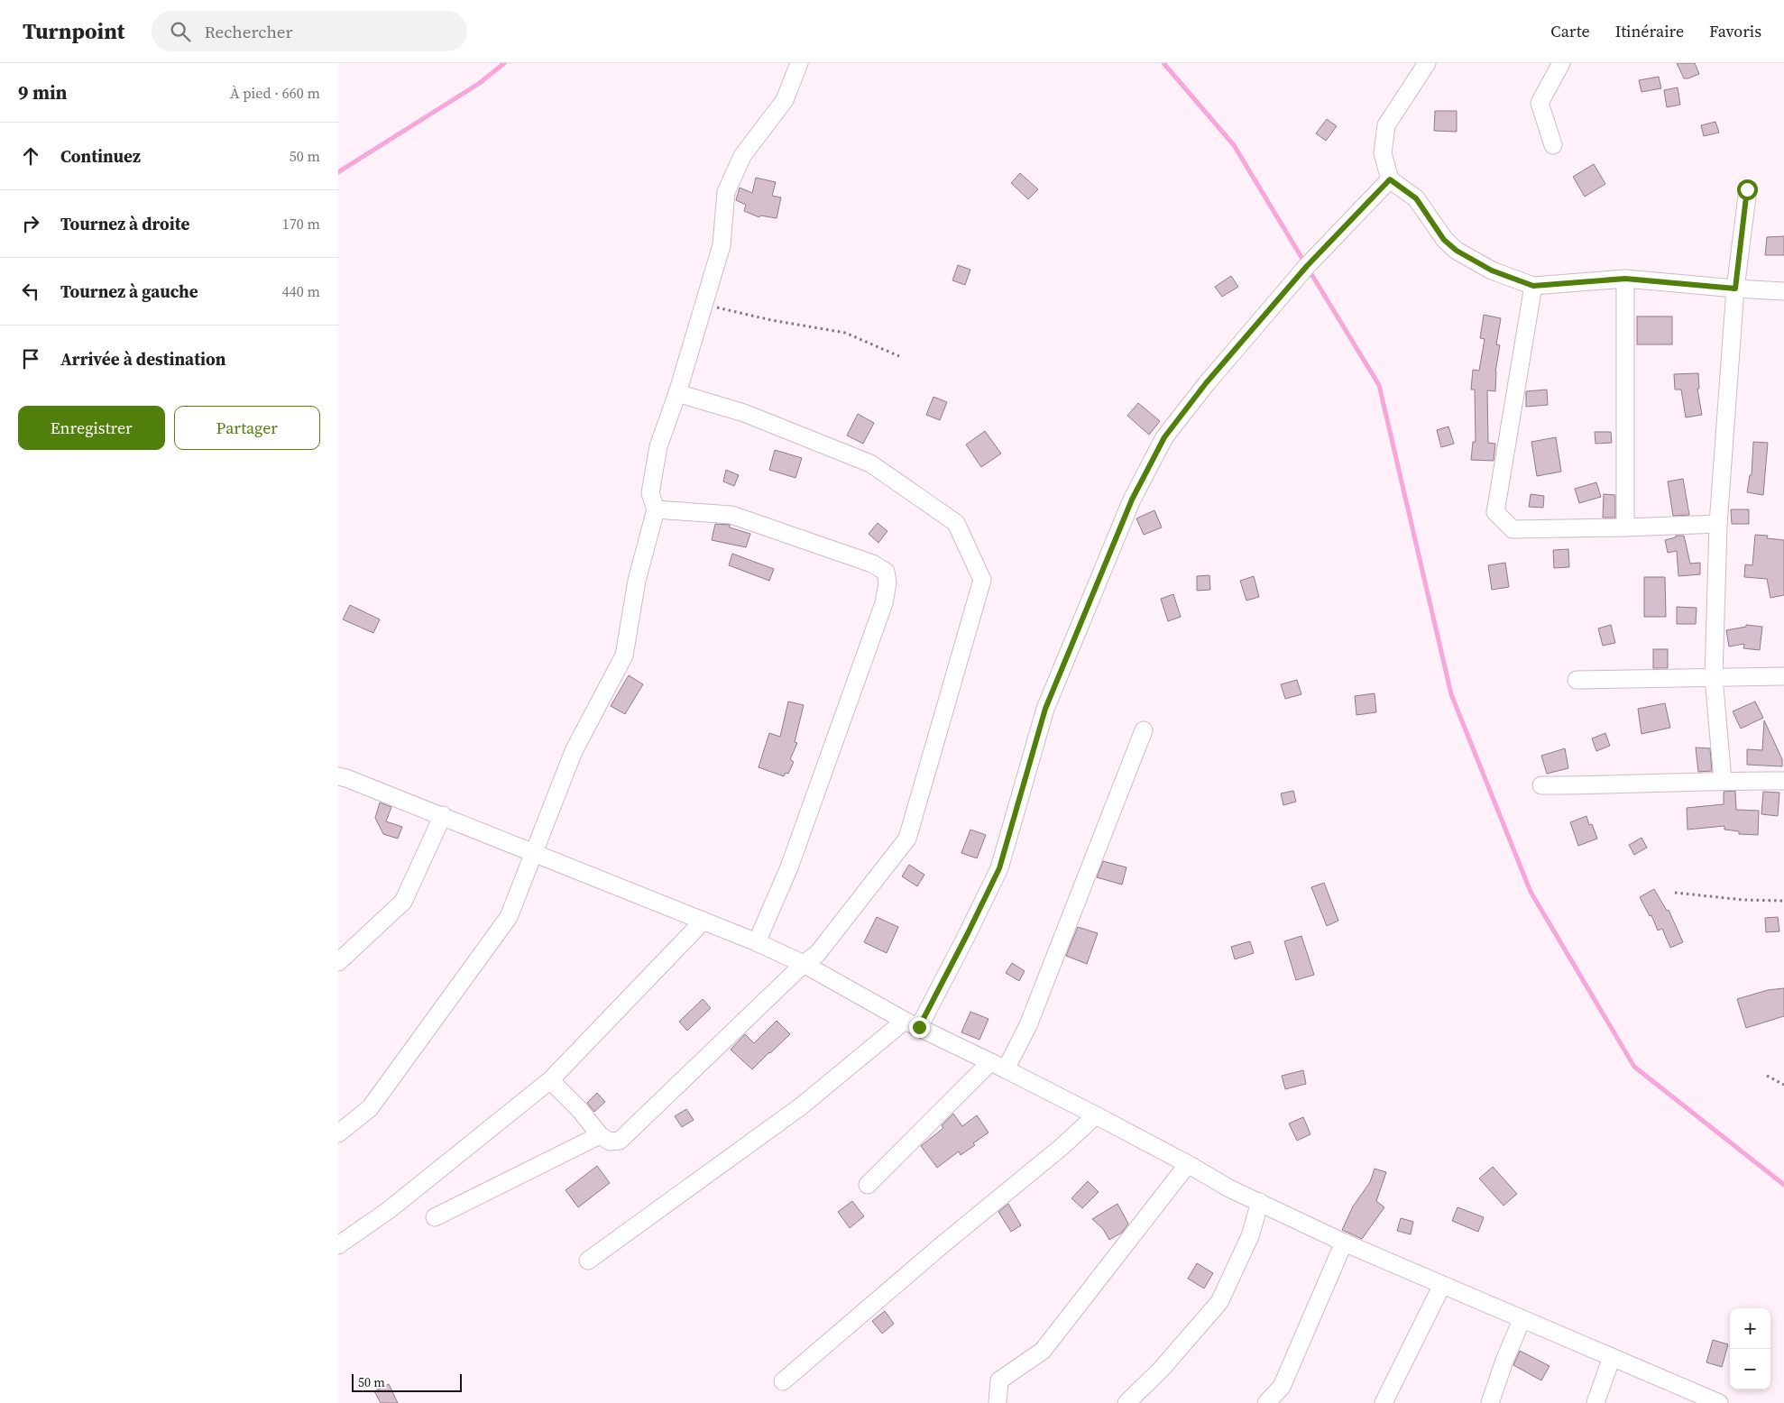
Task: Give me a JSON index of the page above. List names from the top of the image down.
{
  "scale_bar": "50 m",
  "page": {
    "header": "Turnpoint",
    "search": "Rechercher",
    "nav": ["Carte", "Itinéraire", "Favoris"],
    "heading": ["9 min", "À pied · 660 m"],
    "list": [
      ["Continuez", "50 m"],
      ["Tournez à droite", "170 m"],
      ["Tournez à gauche", "440 m"],
      "Arrivée à destination"
    ],
    "buttons": ["Enregistrer", "Partager"],
    "map_buttons": ["+", "−"],
    "scale": "50 m"
  }
}
